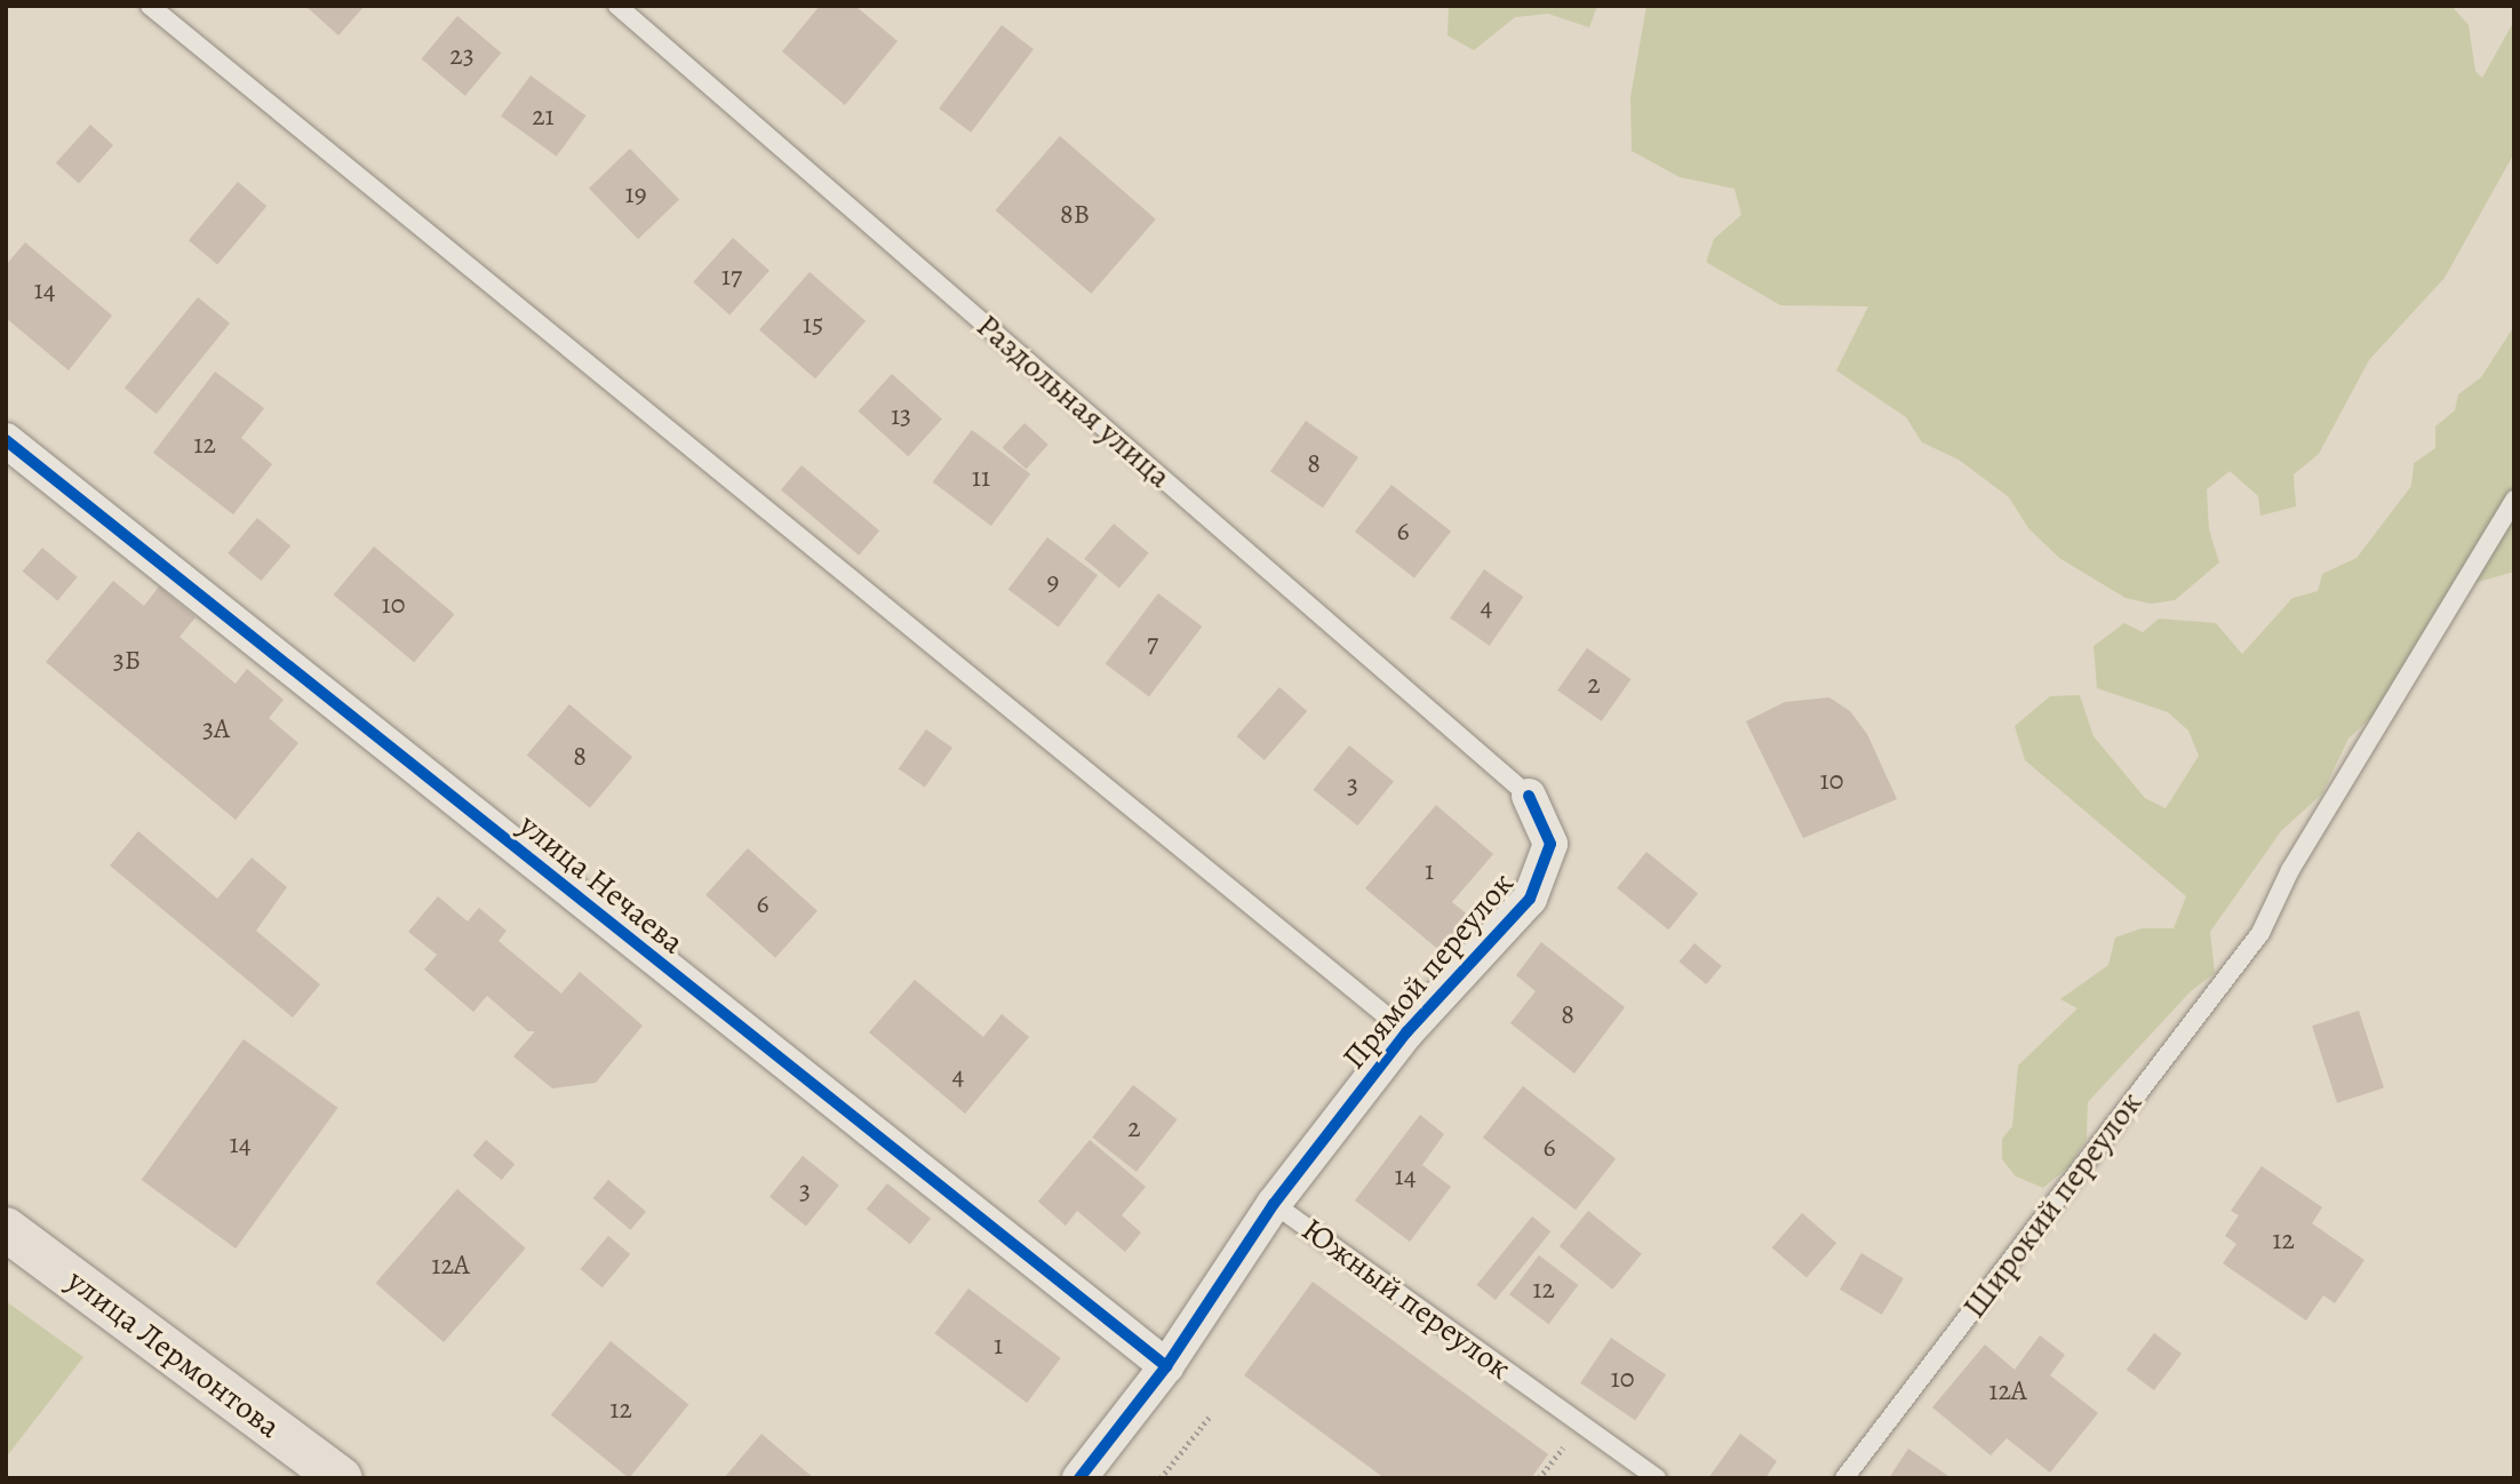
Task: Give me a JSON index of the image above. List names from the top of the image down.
{
  "streets": {
    "main road": ["улица Лермонтова"],
    "street": ["улица Нечаева", "Прямой переулок", "Южный переулок"],
    "lane": ["Раздольная улица", "Широкий переулок"]
  },
  "crossings": [
    ["Раздольная улица", "Прямой переулок"],
    ["улица Нечаева", "Южный переулок"],
    ["Прямой переулок", "Южный переулок"]
  ],
  "house_numbers": [
    "23",
    "21",
    "19",
    "8В",
    "17",
    "14",
    "15",
    "13",
    "12",
    "8",
    "11",
    "6",
    "9",
    "10",
    "4",
    "7",
    "3Б",
    "2",
    "3А",
    "8",
    "10",
    "3",
    "1",
    "6",
    "8",
    "4",
    "2",
    "14",
    "6",
    "14",
    "3",
    "12",
    "12А",
    "12",
    "1",
    "10",
    "12А",
    "12"
  ]
}
